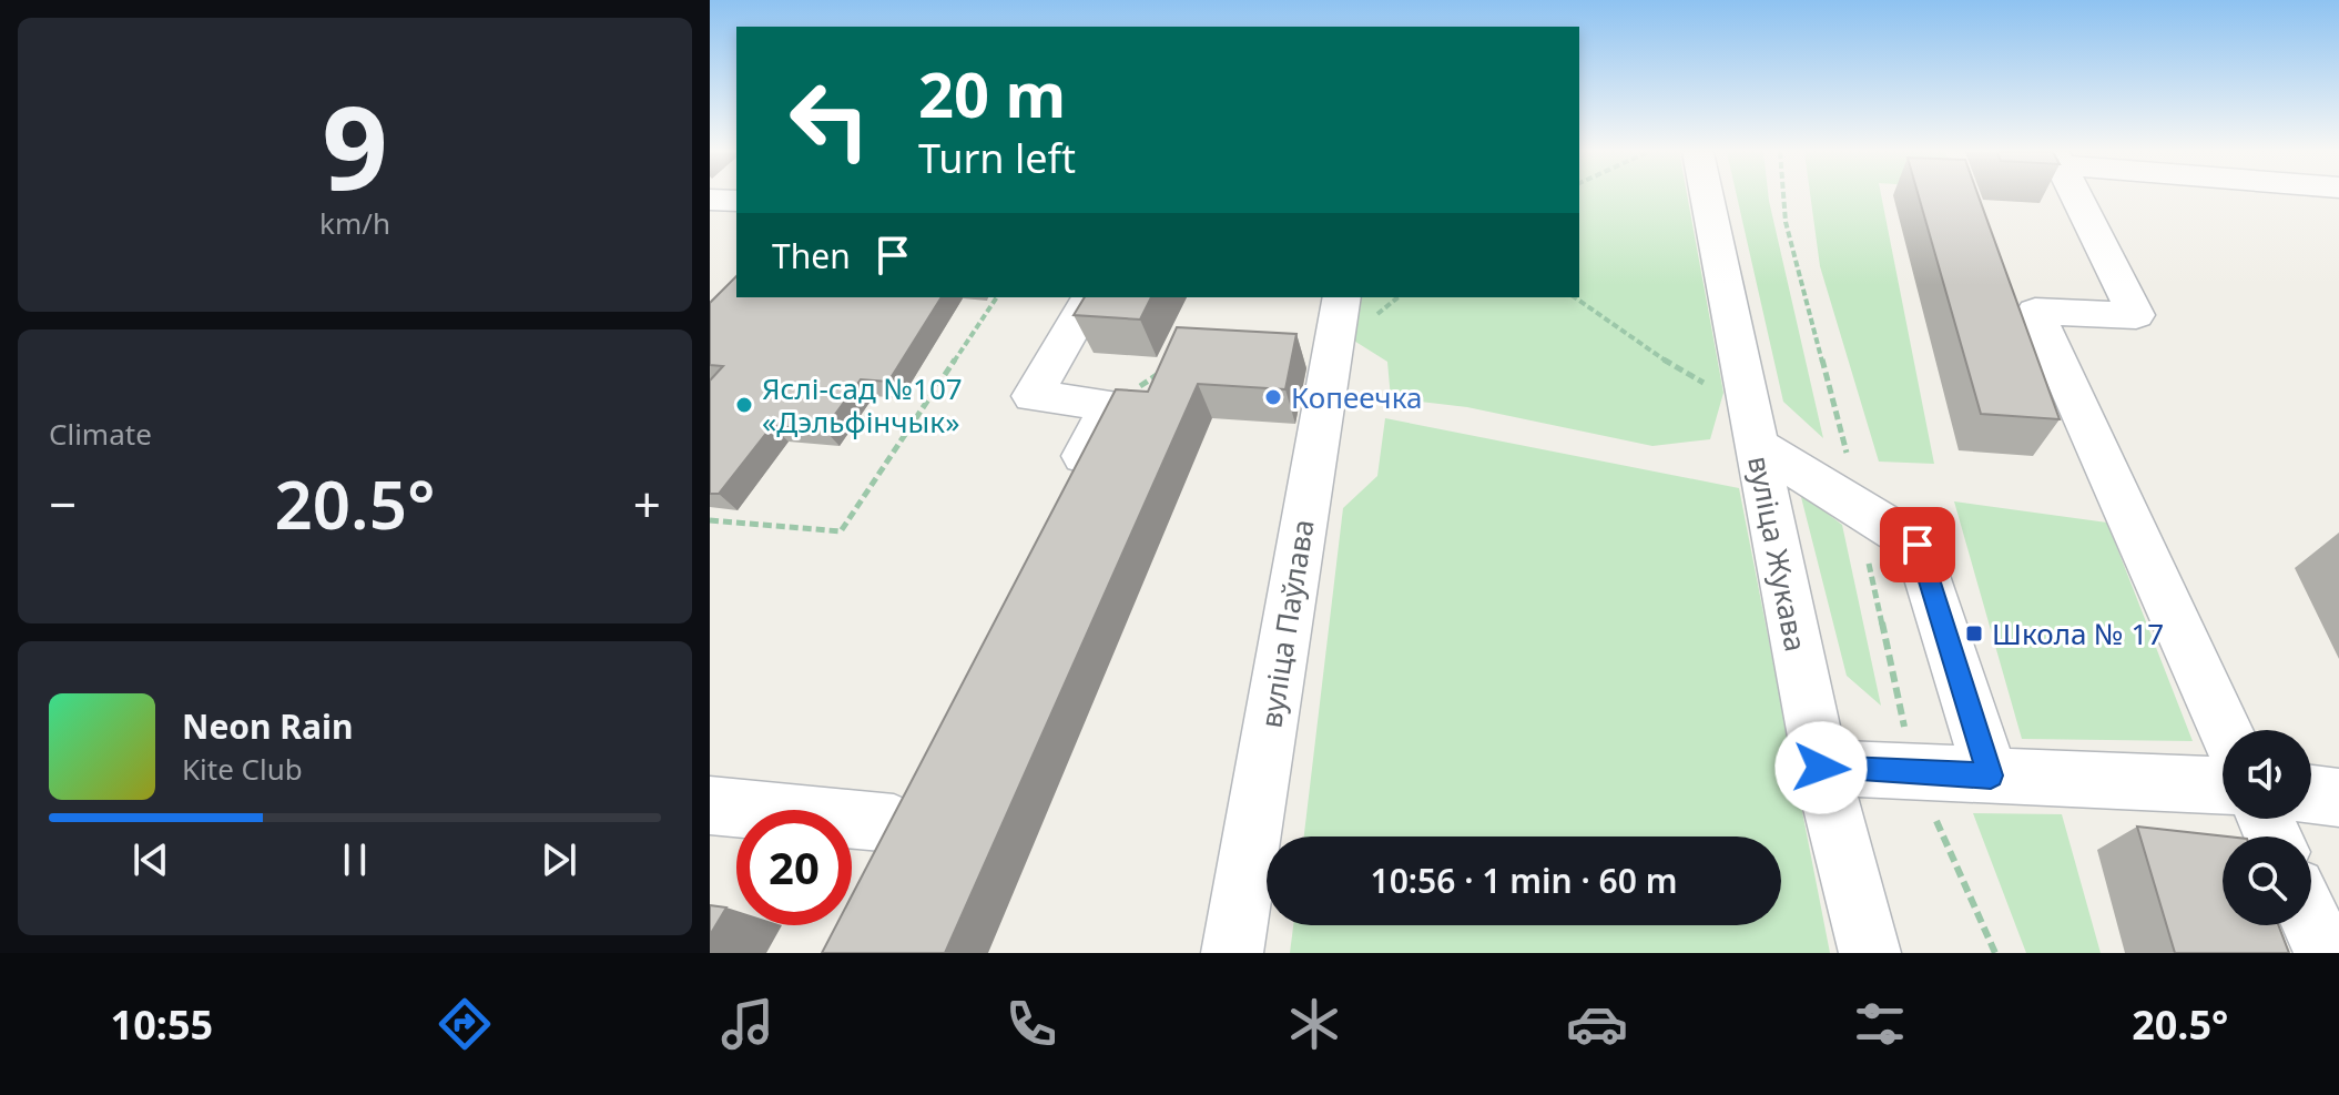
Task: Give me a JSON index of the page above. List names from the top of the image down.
{
  "streets": {
    "street": ["вуліца Жукава", "вуліца Паўлава"]
  },
  "places": {
    "other": ["Копеечка", "Яслі-сад №107 «Дэльфінчык»"],
    "transit": ["Школа № 17"]
  },
  "page": {
    "tile": [
      ["9", "km/h"],
      "Climate"
    ],
    "turn": ["20 m", "Turn left"],
    "then": "Then",
    "heat": ["−", "20.5°", "+"],
    "song": ["Neon Rain", "Kite Club"],
    "limit": "20",
    "trip": "10:56 · 1 min · 60 m",
    "tabs": ["10:55", "20.5°"]
  }
}
